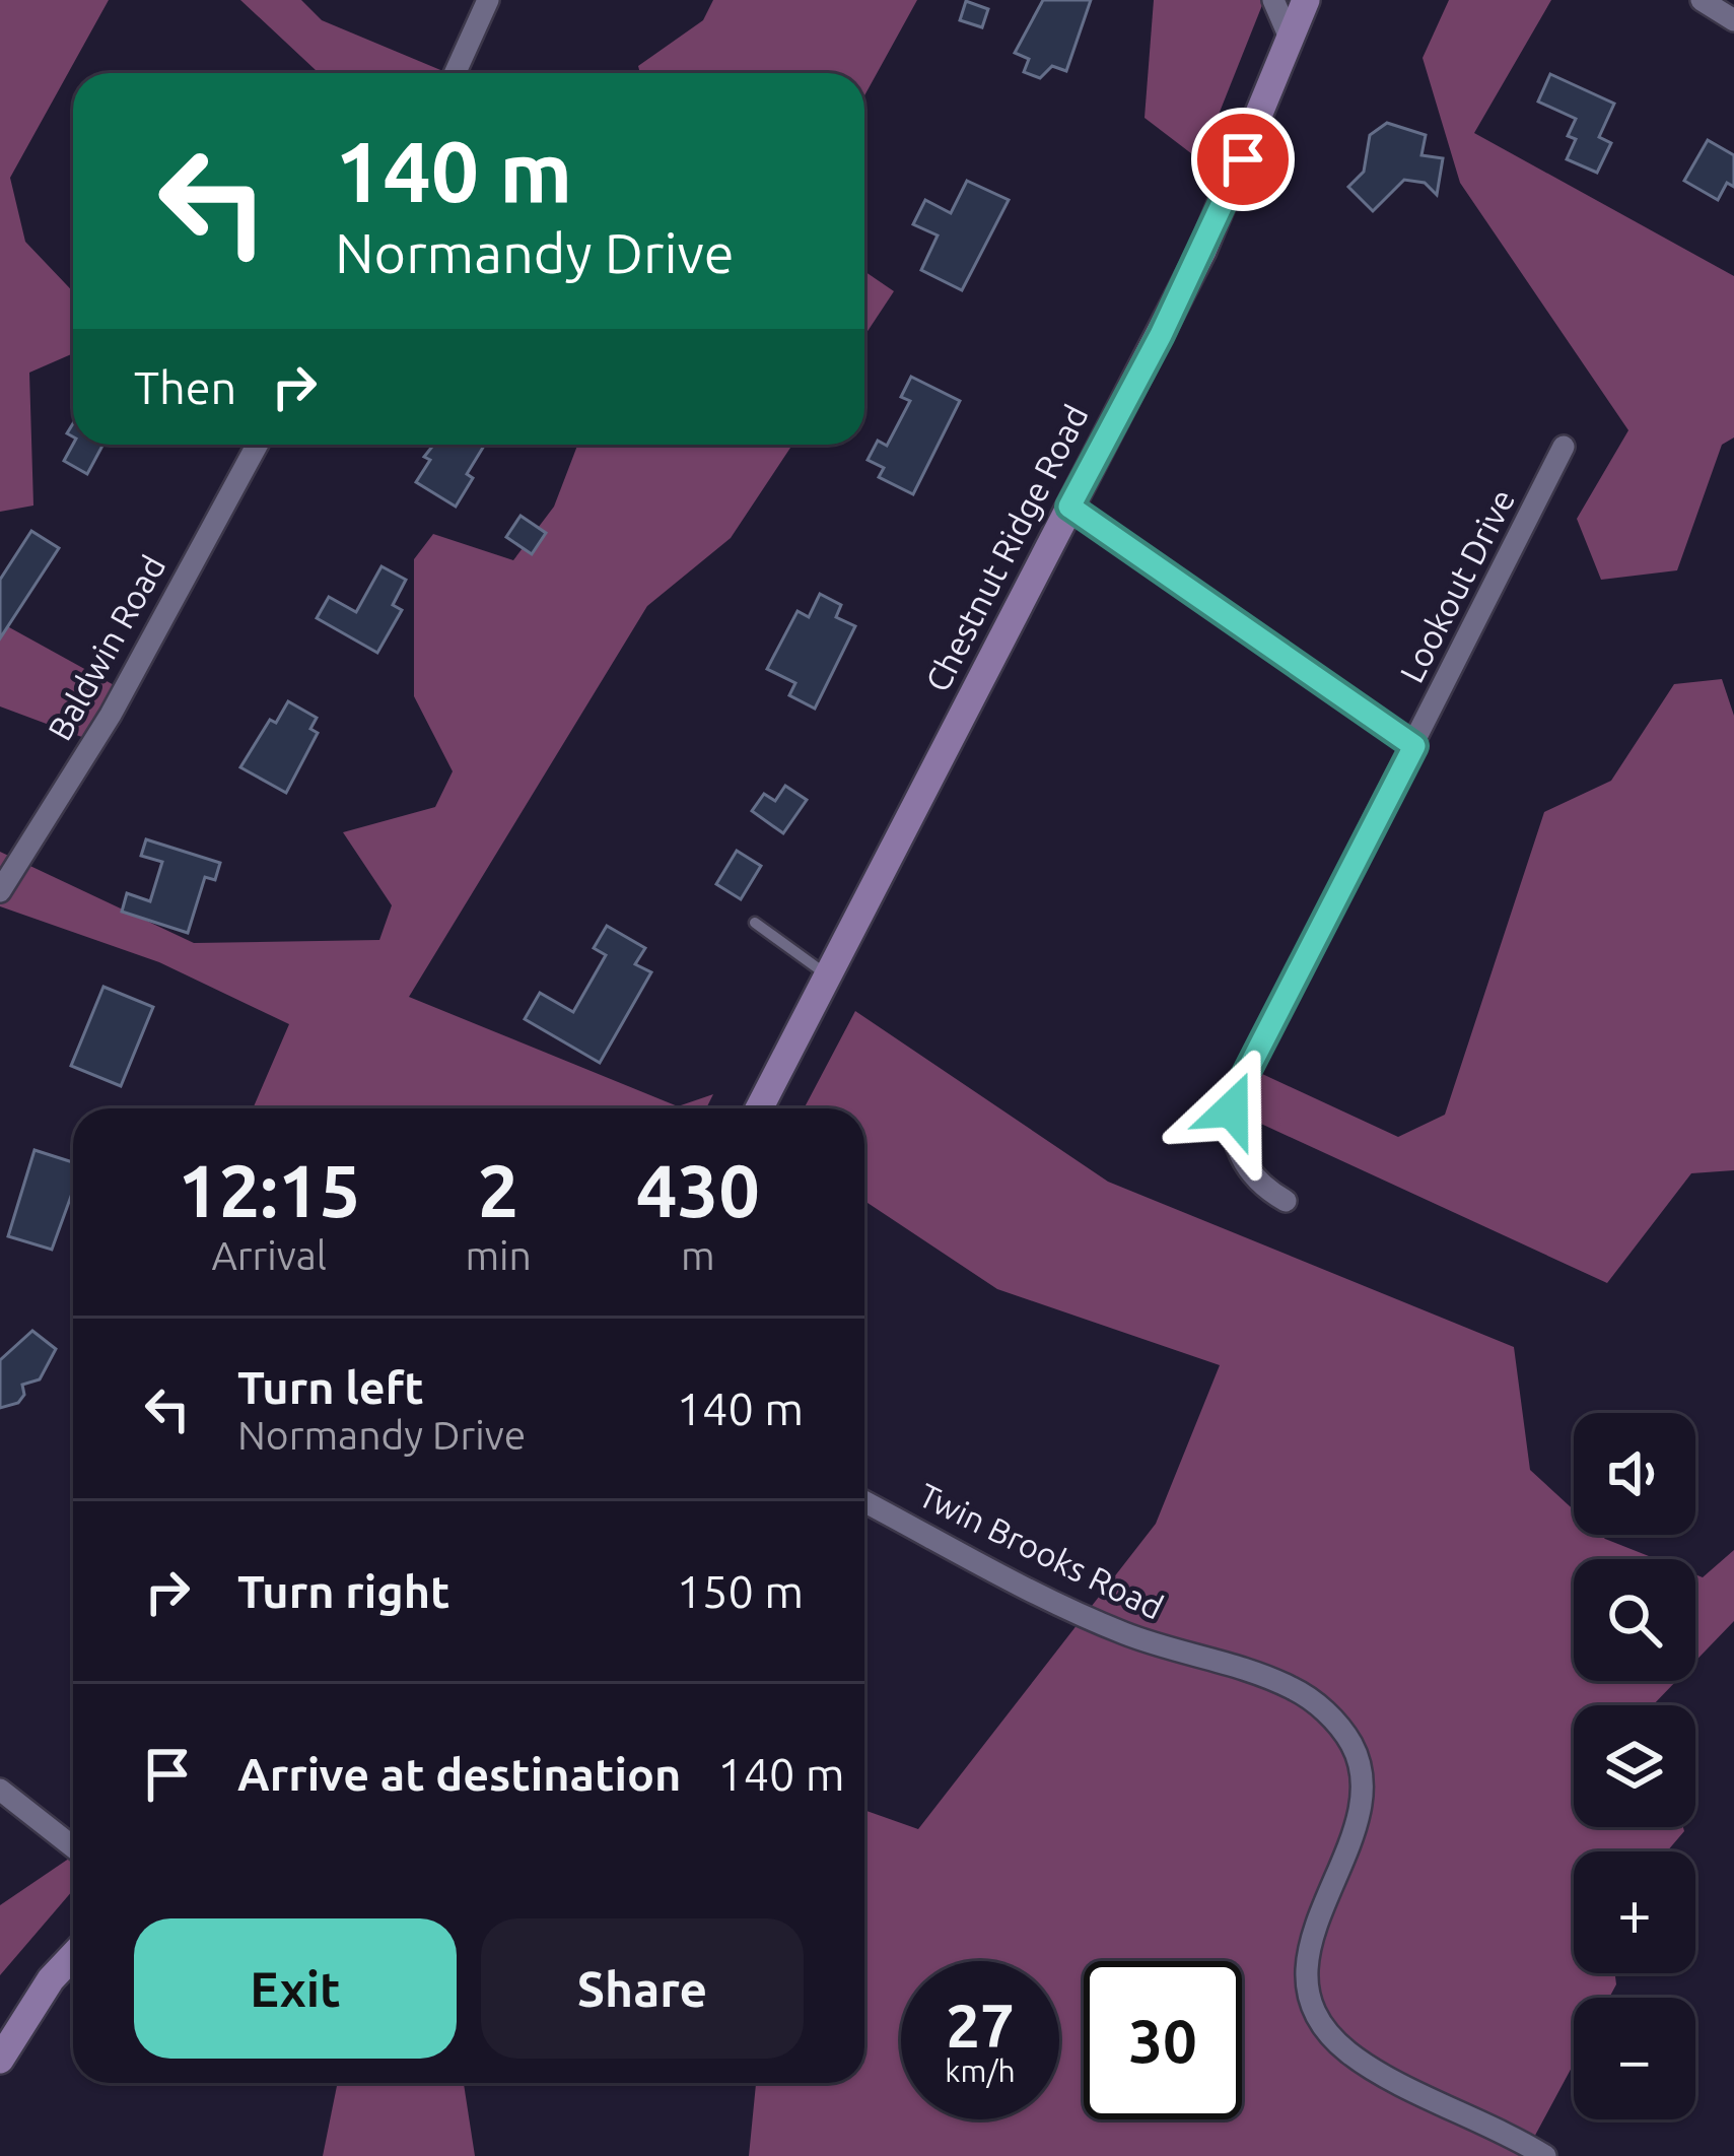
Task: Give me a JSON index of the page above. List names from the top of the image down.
{
  "streets": {
    "main road": ["Chestnut Ridge Road"],
    "street": ["Lookout Drive", "Baldwin Road", "Twin Brooks Road"]
  },
  "page": {
    "turn": ["140 m", "Normandy Drive"],
    "then": "Then",
    "eta": [
      "12:15",
      "Arrival",
      "2",
      "min",
      "430",
      "m"
    ],
    "list": [
      {
        "name": "Turn left",
        "note": "Normandy Drive",
        "value": "140 m"
      },
      {
        "name": "Turn right",
        "value": "150 m"
      },
      {
        "name": "Arrive at destination",
        "value": "140 m"
      }
    ],
    "map_buttons": ["+", "−"],
    "buttons": ["Exit", "Share"],
    "speed": "27 km/h",
    "limit": "30"
  }
}
